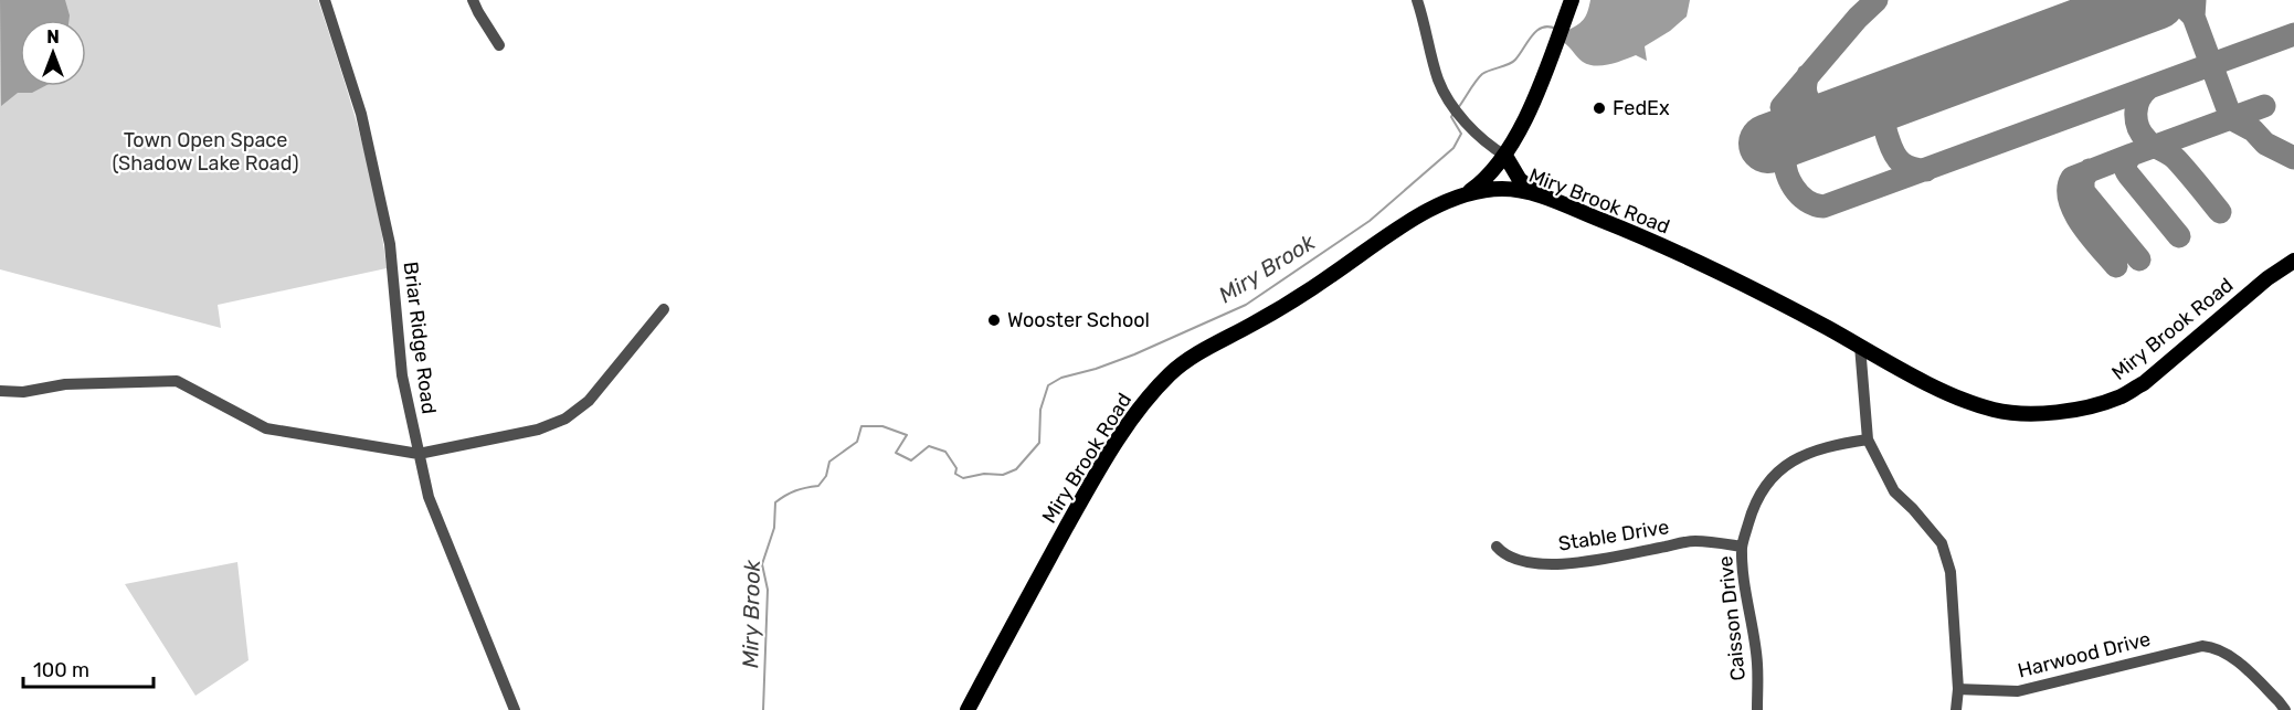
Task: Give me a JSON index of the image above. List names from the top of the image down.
{
  "streets": {
    "main road": ["Miry Brook Road"],
    "street": [
      "Briar Ridge Road",
      "Stable Drive",
      "Caisson Drive",
      "Harwood Drive"
    ]
  },
  "crossings": [
    ["Stable Drive", "Caisson Drive"]
  ],
  "water": ["Miry Brook"],
  "parks": ["Town Open Space (Shadow Lake Road)"],
  "places": ["FedEx", "Wooster School"],
  "scale_bar": "100 m",
  "north": "top"
}
